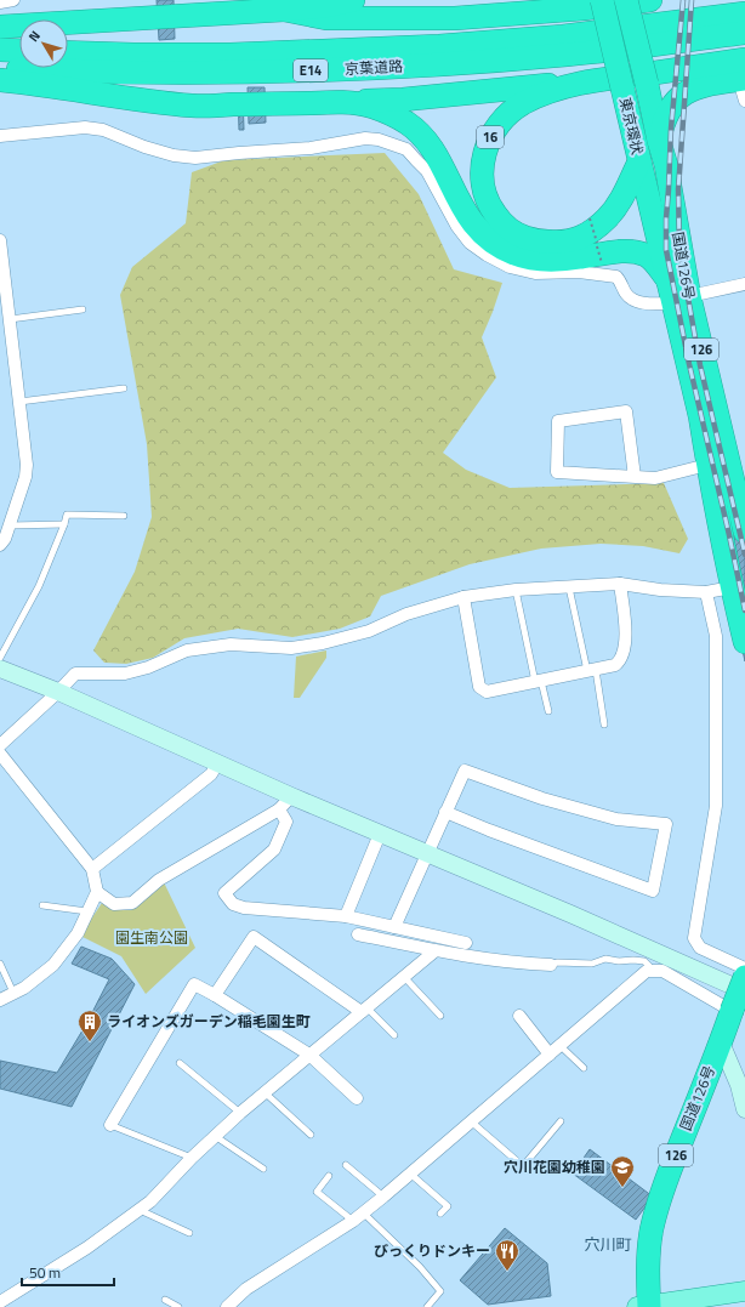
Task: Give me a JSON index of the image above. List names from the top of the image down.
{
  "streets": {
    "highway": [
      "京葉道路",
      "E14",
      "東京環状",
      "16",
      "国道126号",
      "126"
    ]
  },
  "crossings": [
    ["東京環状", "国道126号"]
  ],
  "districts": ["穴川町"],
  "parks": ["園生南公園"],
  "places": {
    "building": ["ライオンズガーデン稲毛園生町"],
    "school or university": ["穴川花園幼稚園"],
    "restaurant": ["びっくりドンキー"]
  },
  "scale_bar": "50 m",
  "north": "top left"
}
